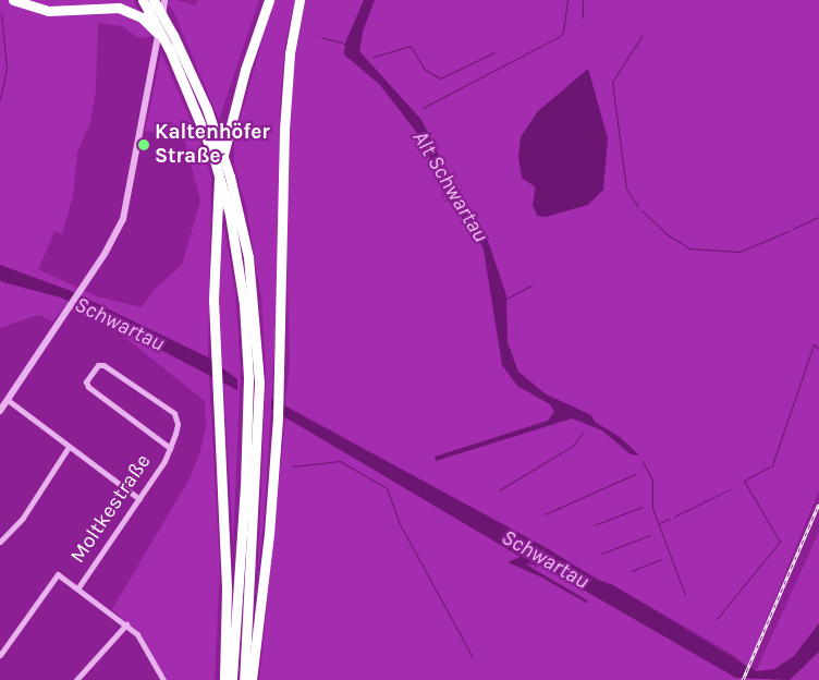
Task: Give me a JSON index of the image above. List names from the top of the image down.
{
  "streets": {
    "street": ["Moltkestraße"]
  },
  "water": ["Alt Schwartau", "Schwartau"],
  "places": ["Kaltenhöfer Straße"]
}
